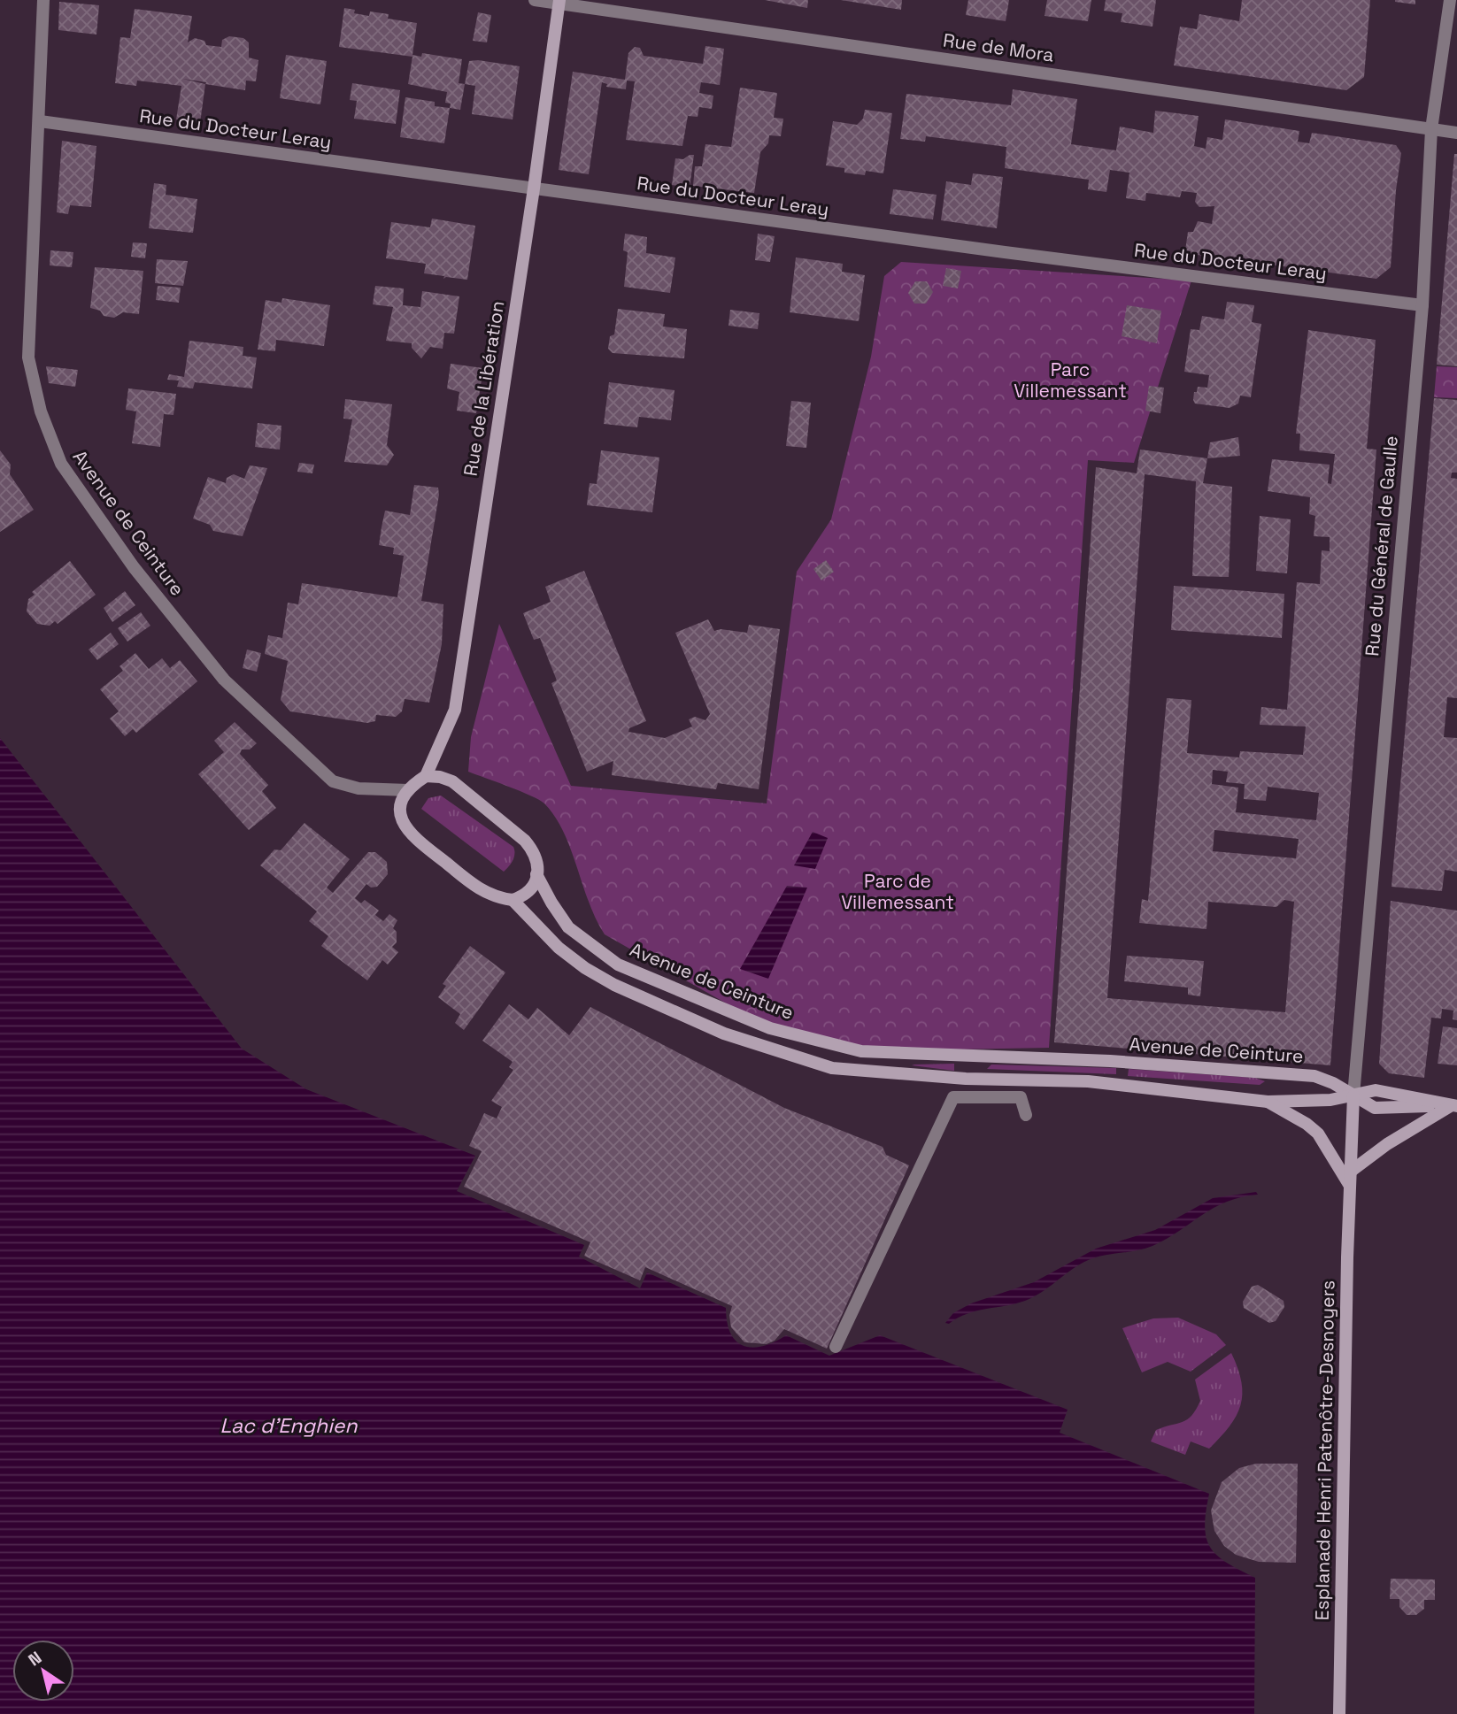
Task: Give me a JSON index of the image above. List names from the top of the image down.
{
  "streets": {
    "main road": ["Rue de la Libération", "Avenue de Ceinture", "Esplanade Henri Patenôtre-Desnoyers"],
    "street": ["Rue de Mora", "Rue du Docteur Leray", "Rue du Général de Gaulle"]
  },
  "crossings": [
    ["Rue de Mora", "Rue de la Libération"],
    ["Rue de Mora", "Rue du Général de Gaulle"],
    ["Rue du Docteur Leray", "Rue de la Libération"],
    ["Rue du Docteur Leray", "Avenue de Ceinture"],
    ["Rue du Docteur Leray", "Rue du Général de Gaulle"],
    ["Rue de la Libération", "Avenue de Ceinture"],
    ["Avenue de Ceinture", "Rue du Général de Gaulle"],
    ["Avenue de Ceinture", "Esplanade Henri Patenôtre-Desnoyers"],
    ["Rue du Général de Gaulle", "Esplanade Henri Patenôtre-Desnoyers"]
  ],
  "water": ["Lac d'Enghien"],
  "parks": ["Parc Villemessant", "Parc de Villemessant"],
  "north": "top left"
}
